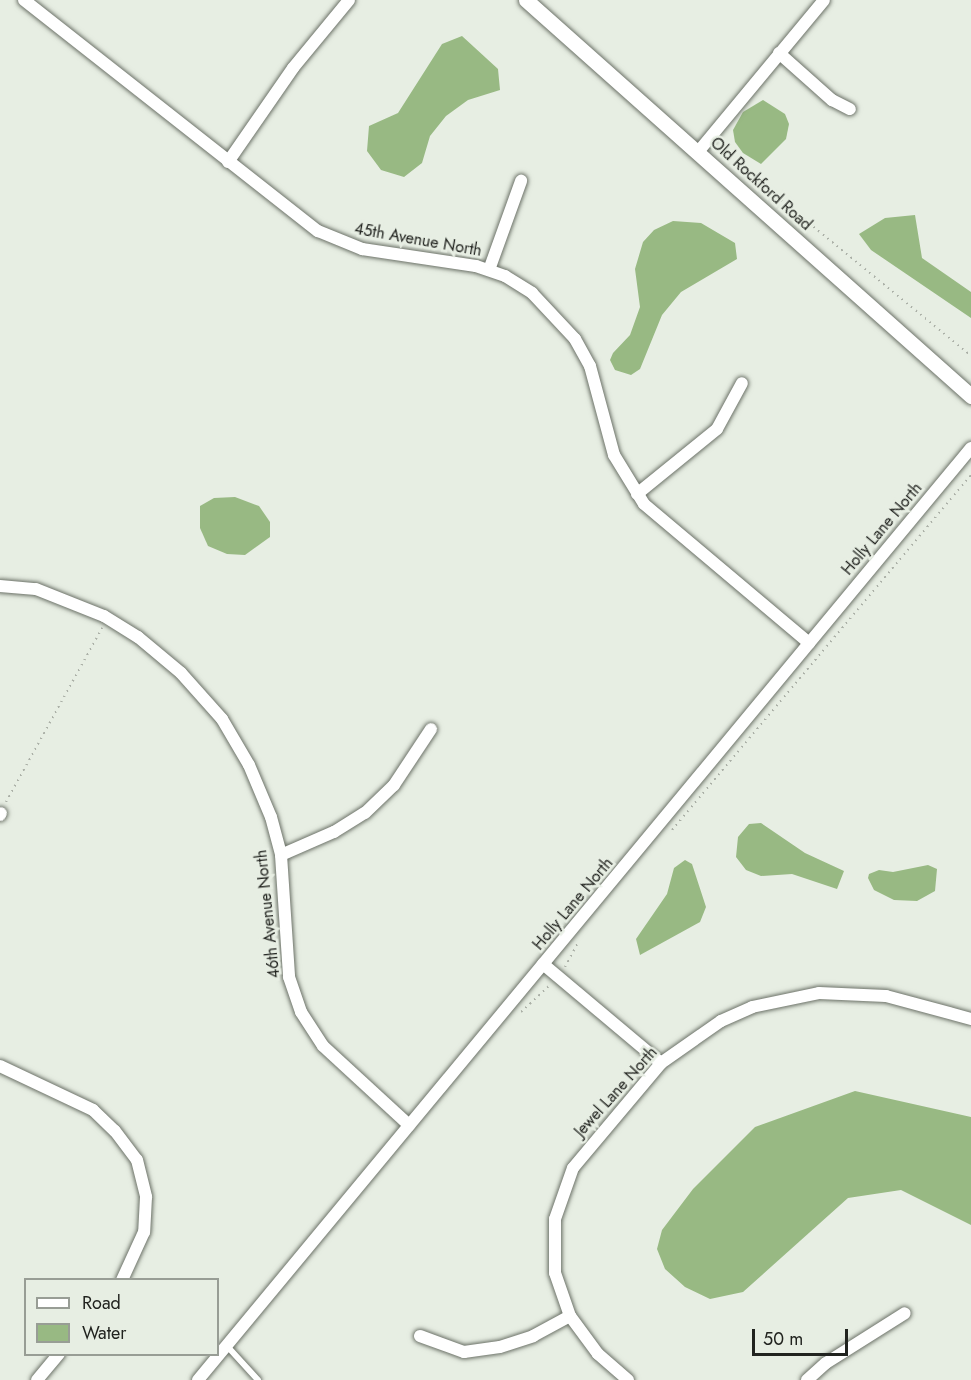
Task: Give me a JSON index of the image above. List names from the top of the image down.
{
  "streets": {
    "street": [
      "Old Rockford Road",
      "45th Avenue North",
      "Holly Lane North",
      "46th Avenue North",
      "Jewel Lane North"
    ]
  },
  "crossings": [
    ["45th Avenue North", "Holly Lane North"],
    ["Holly Lane North", "46th Avenue North"]
  ],
  "legend": ["Road", "Water"],
  "scale_bar": "50 m"
}
